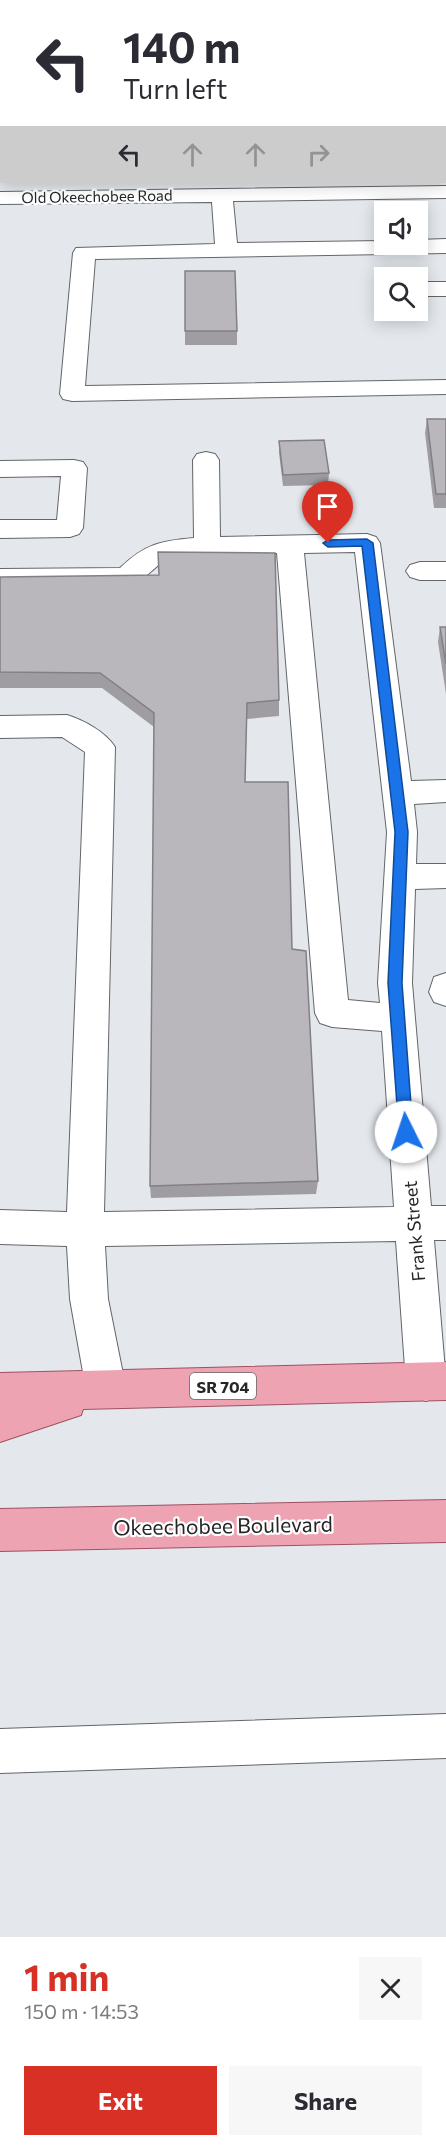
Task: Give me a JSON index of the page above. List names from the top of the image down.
{
  "streets": {
    "main road": ["SR 704", "Okeechobee Boulevard"],
    "street": ["Old Okeechobee Road", "Frank Street"]
  },
  "crossings": [
    ["Frank Street", "SR 704"]
  ],
  "page": {
    "turn": ["140 m", "Turn left"],
    "heading": ["1 min", "150 m · 14:53"],
    "buttons": ["Exit", "Share"]
  }
}
